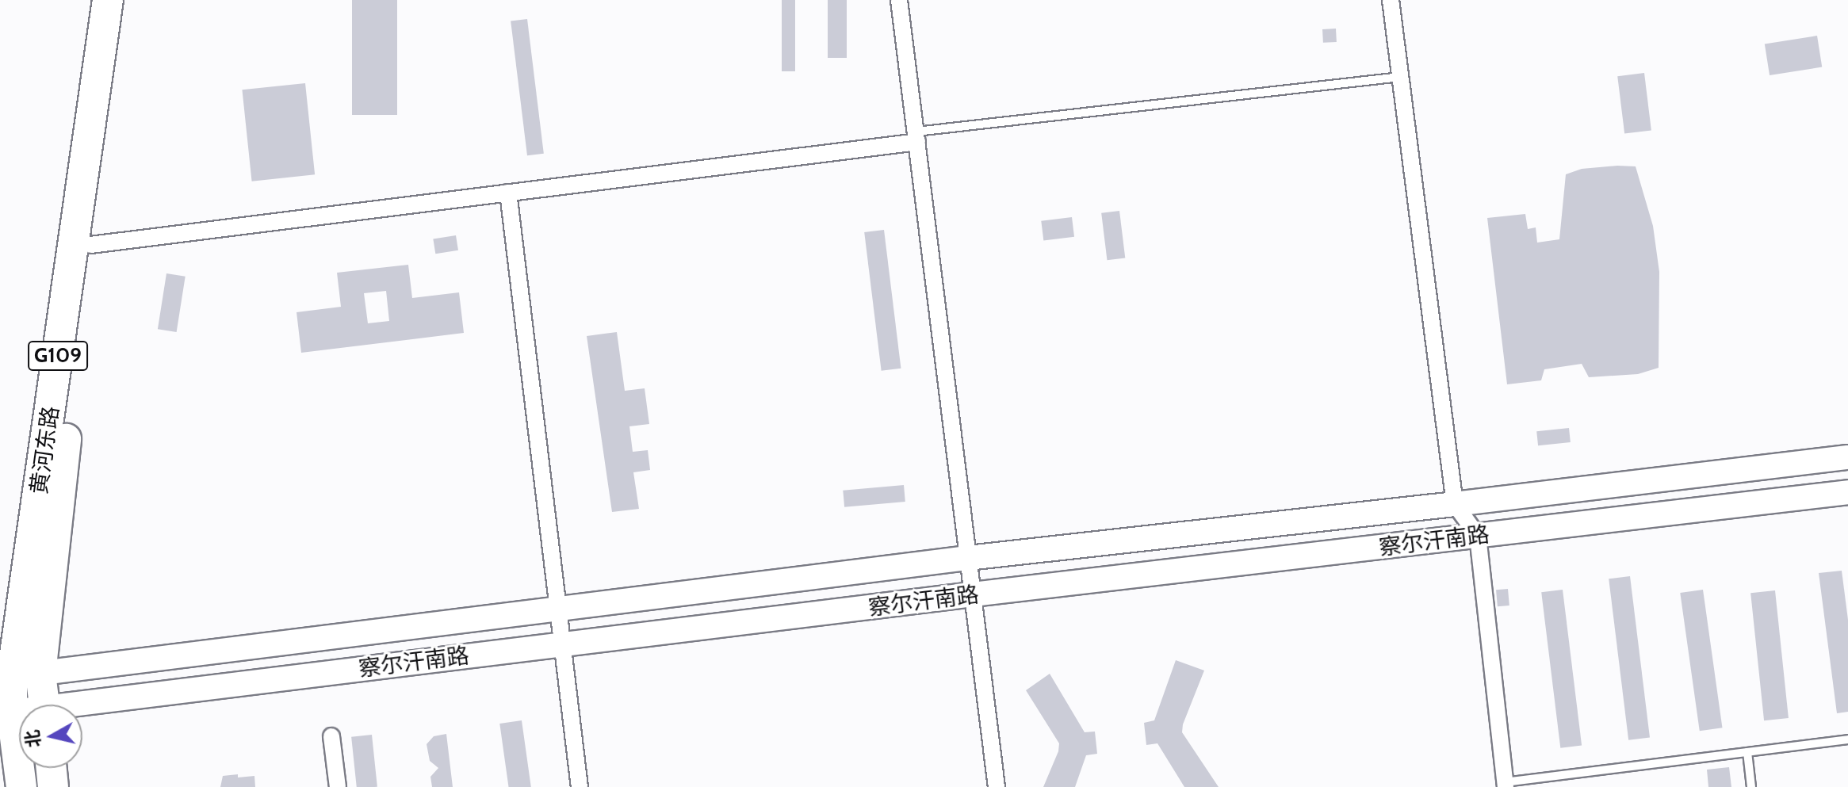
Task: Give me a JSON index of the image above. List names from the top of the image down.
{
  "streets": {
    "highway": ["G109", "黄河东路"],
    "main road": ["察尔汗南路"]
  },
  "crossings": [
    ["G109", "黄河东路"],
    ["黄河东路", "察尔汗南路"]
  ],
  "north": "left"
}
